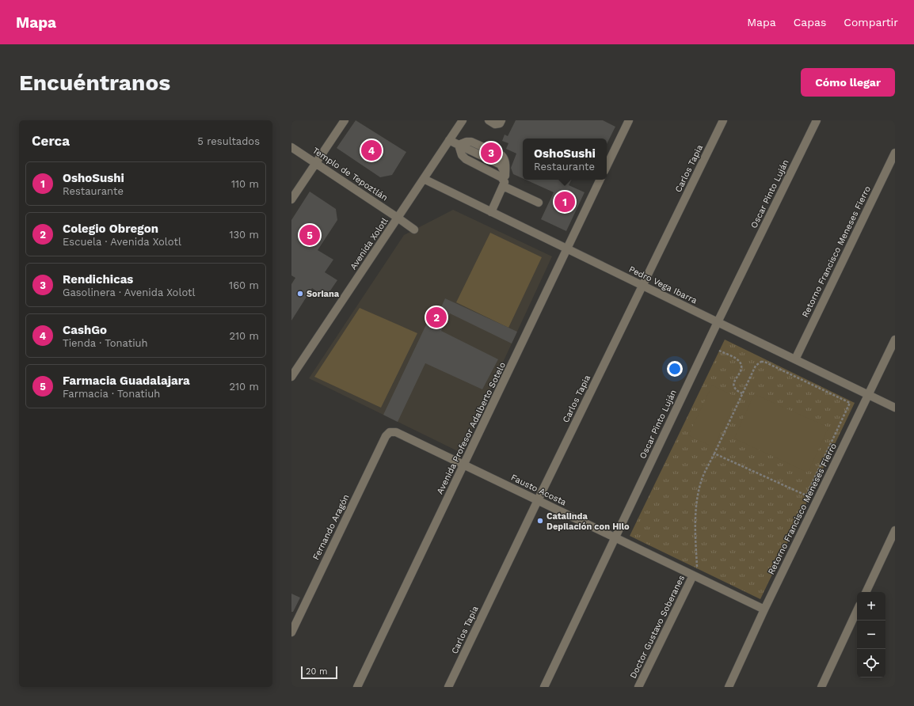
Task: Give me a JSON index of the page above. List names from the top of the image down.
{
  "streets": {
    "street": [
      "Carlos Tapia",
      "Templo de Tepoztlán",
      "Oscar Pinto Luján",
      "Avenida Xolotl",
      "Retorno Francisco Meneses Fierro",
      "Pedro Vega Ibarra",
      "Avenida Profesor Adalberto Sotelo",
      "Fausto Acosta",
      "Fernando Aragón",
      "Doctor Gustavo Soberanes"
    ]
  },
  "crossings": [
    ["Carlos Tapia", "Pedro Vega Ibarra"],
    ["Carlos Tapia", "Fausto Acosta"],
    ["Templo de Tepoztlán", "Avenida Xolotl"],
    ["Oscar Pinto Luján", "Pedro Vega Ibarra"],
    ["Oscar Pinto Luján", "Fausto Acosta"],
    ["Avenida Xolotl", "Pedro Vega Ibarra"],
    ["Retorno Francisco Meneses Fierro", "Pedro Vega Ibarra"],
    ["Retorno Francisco Meneses Fierro", "Fausto Acosta"],
    ["Pedro Vega Ibarra", "Avenida Profesor Adalberto Sotelo"],
    ["Avenida Profesor Adalberto Sotelo", "Fausto Acosta"],
    ["Fausto Acosta", "Fernando Aragón"],
    ["Fausto Acosta", "Doctor Gustavo Soberanes"]
  ],
  "places": ["Soriana", "Catalinda Depilación con Hilo"],
  "scale_bar": "20 m",
  "page": {
    "header": "Mapa",
    "nav": ["Mapa", "Capas", "Compartir"],
    "buttons": "Cómo llegar",
    "title": "Encuéntranos",
    "heading": ["Cerca", "5 resultados"],
    "popup": ["OshoSushi", "Restaurante"],
    "pins": [
      "4",
      "3",
      "1",
      "5",
      "2"
    ],
    "list": [
      {
        "mark": "1",
        "name": "OshoSushi",
        "note": "Restaurante",
        "value": "110 m"
      },
      {
        "mark": "2",
        "name": "Colegio Obregon",
        "note": "Escuela · Avenida Xolotl",
        "value": "130 m"
      },
      {
        "mark": "3",
        "name": "Rendichicas",
        "note": "Gasolinera · Avenida Xolotl",
        "value": "160 m"
      },
      {
        "mark": "4",
        "name": "CashGo",
        "note": "Tienda · Tonatiuh",
        "value": "210 m"
      },
      {
        "mark": "5",
        "name": "Farmacia Guadalajara",
        "note": "Farmacia · Tonatiuh",
        "value": "210 m"
      }
    ],
    "map_buttons": ["+", "−"],
    "scale": "20 m"
  }
}
